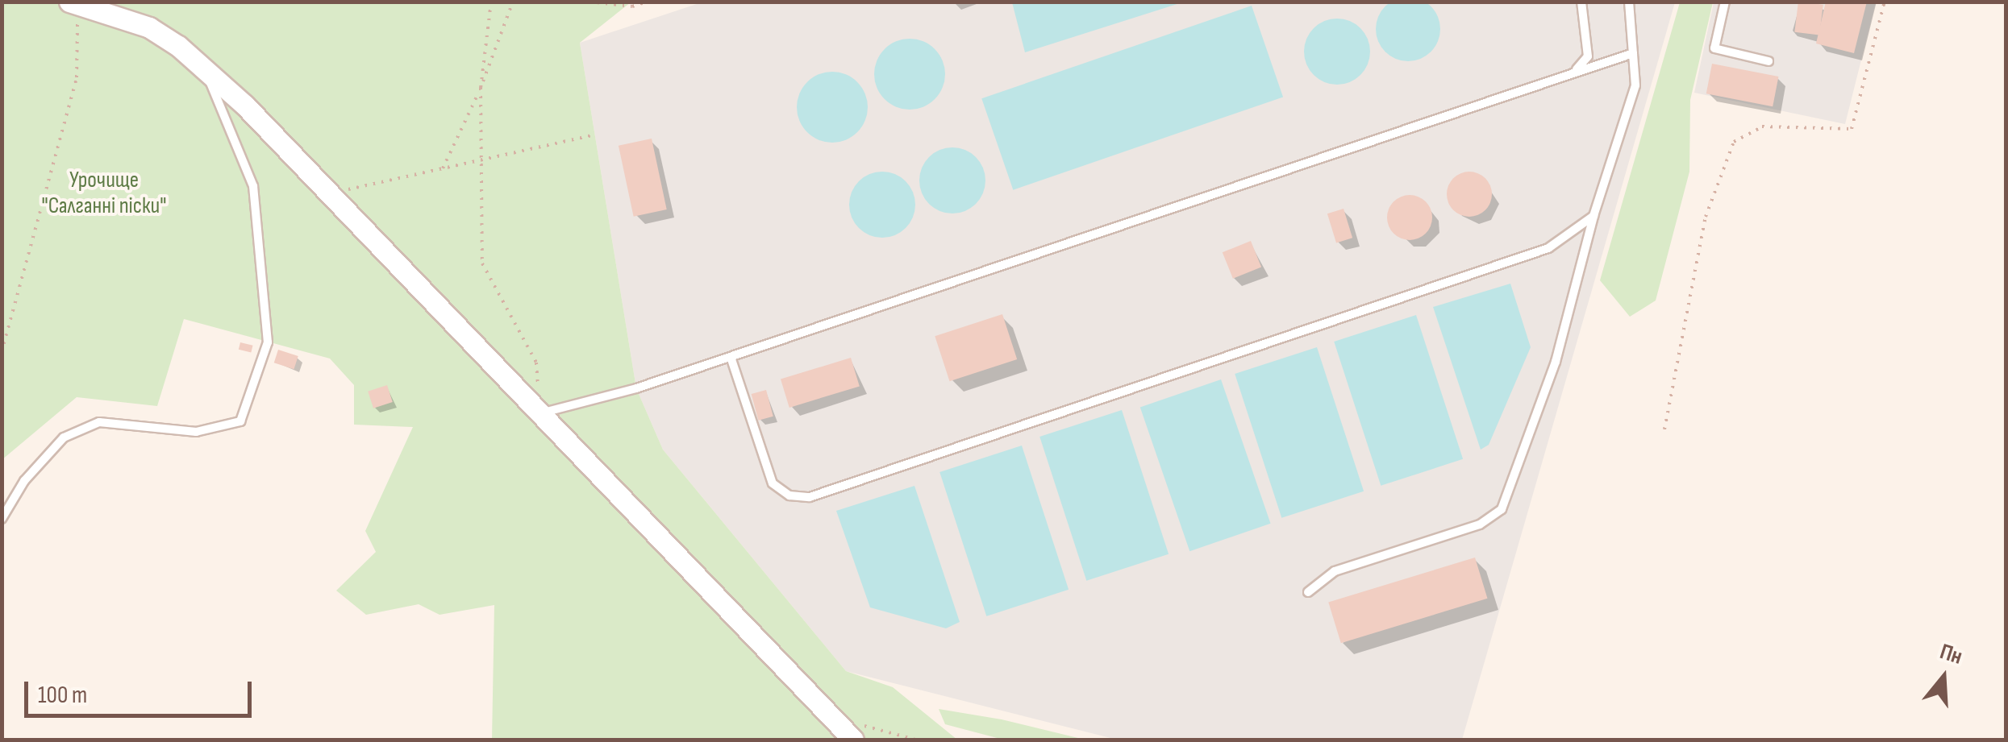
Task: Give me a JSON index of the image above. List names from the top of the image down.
{
  "parks": ["Урочище \"Салганні піски\""],
  "scale_bar": "100 m",
  "north": "top"
}
